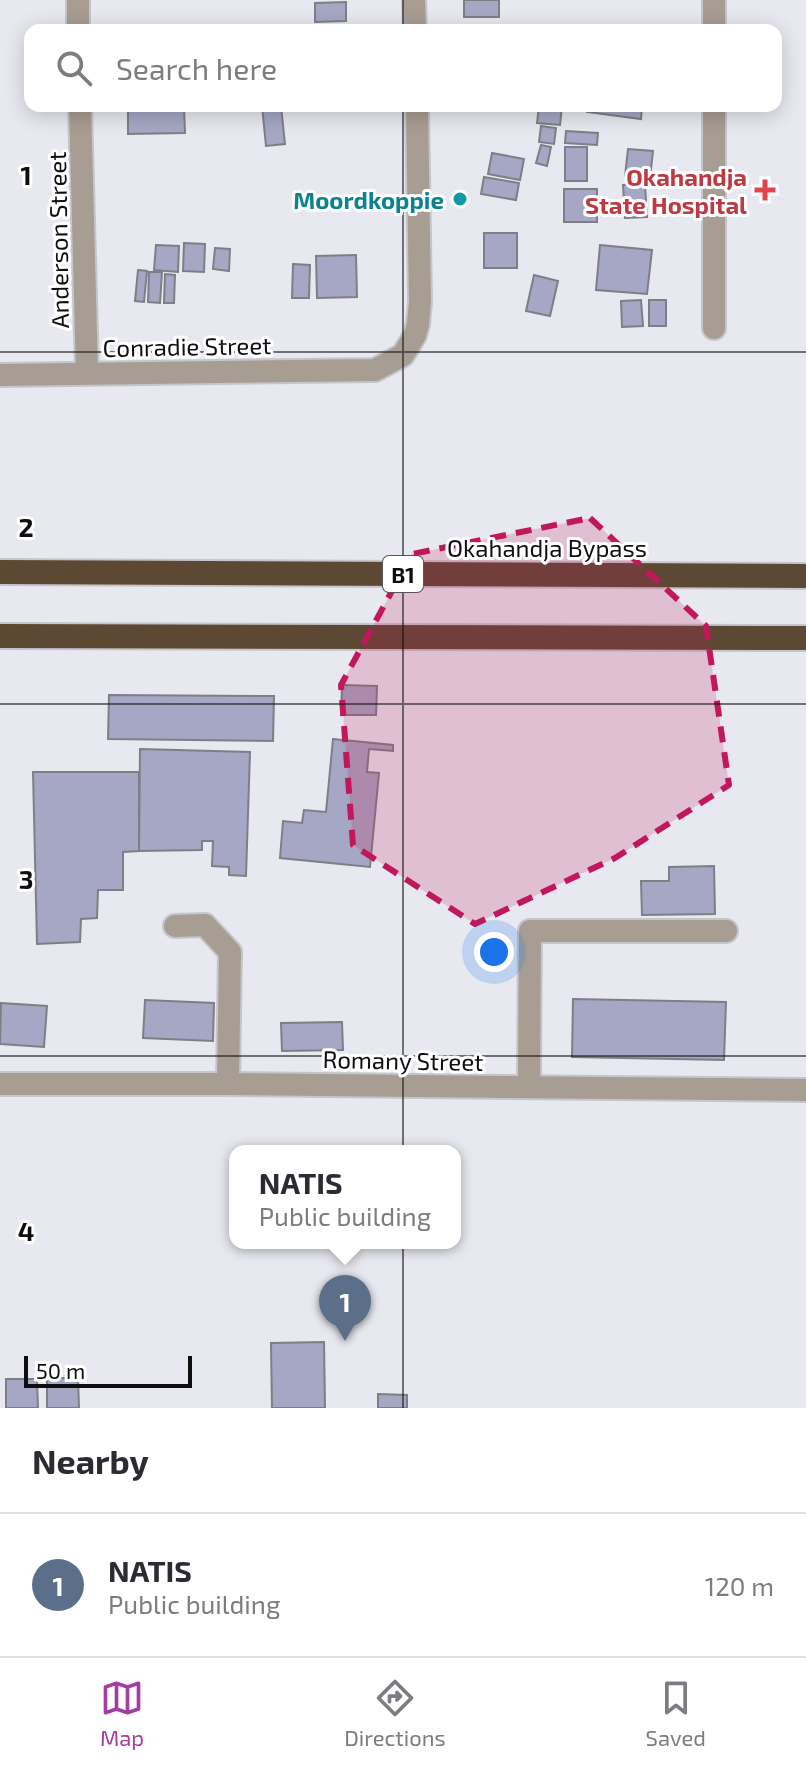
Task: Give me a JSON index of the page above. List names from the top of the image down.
{
  "streets": {
    "highway": ["Okahandja Bypass", "B1"],
    "street": ["Anderson Street", "Conradie Street", "Romany Street"]
  },
  "crossings": [
    ["Anderson Street", "Conradie Street"]
  ],
  "places": {
    "health": ["Okahandja State Hospital"],
    "other": ["Moordkoppie"]
  },
  "scale_bar": "50 m",
  "page": {
    "search": "Search here",
    "popup": ["NATIS", "Public building"],
    "pins": "1",
    "scale": "50 m",
    "heading": "Nearby",
    "list": [
      {
        "mark": "1",
        "name": "NATIS",
        "note": "Public building",
        "value": "120 m"
      }
    ],
    "nav": ["Map", "Directions", "Saved"]
  },
  "grid": {
    "rows": [
      "1",
      "2",
      "3",
      "4"
    ]
  }
}
